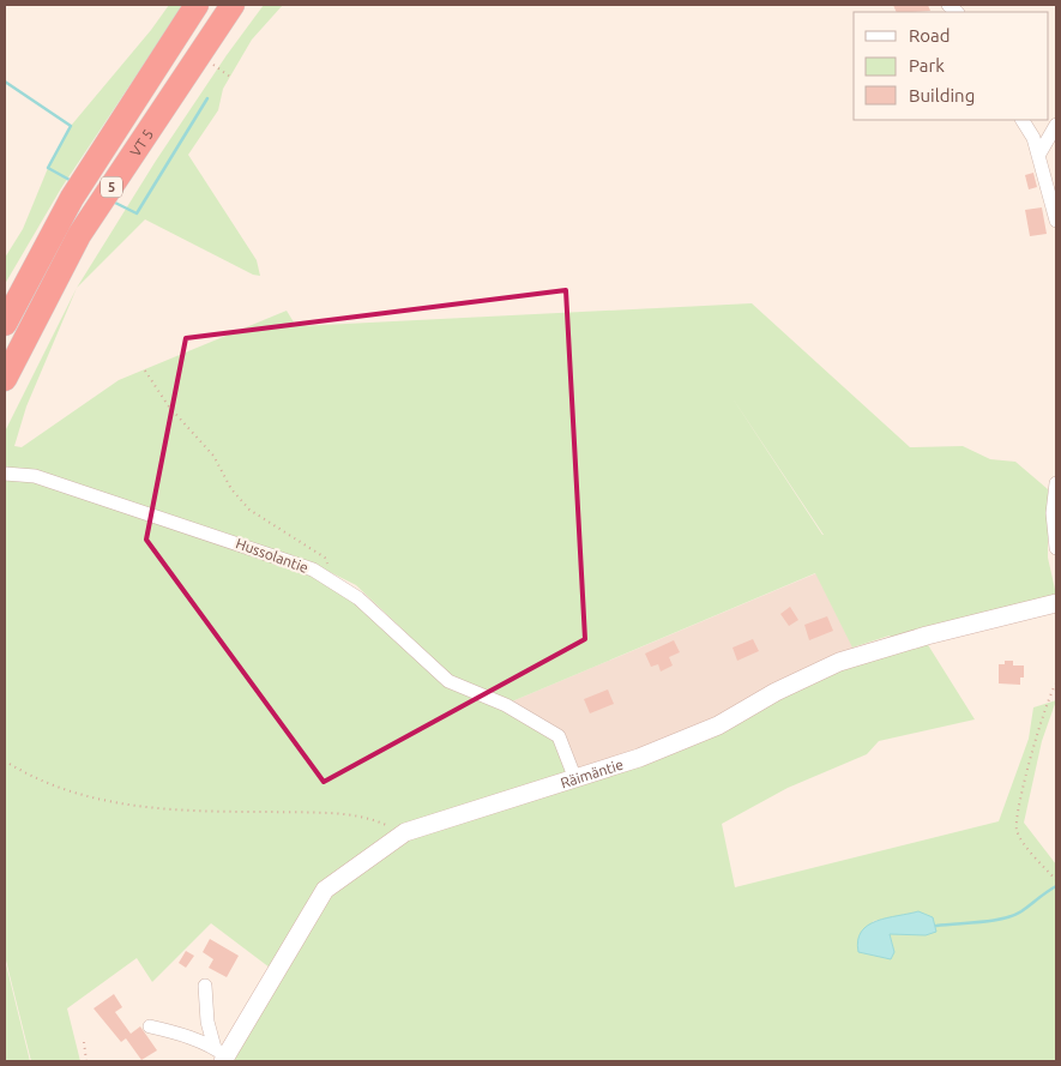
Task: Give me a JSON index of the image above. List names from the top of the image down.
{
  "streets": {
    "highway": ["VT 5", "5"],
    "street": ["Hussolantie", "Räimäntie"]
  },
  "crossings": [
    ["Hussolantie", "Räimäntie"]
  ],
  "legend": ["Road", "Park", "Building"]
}
